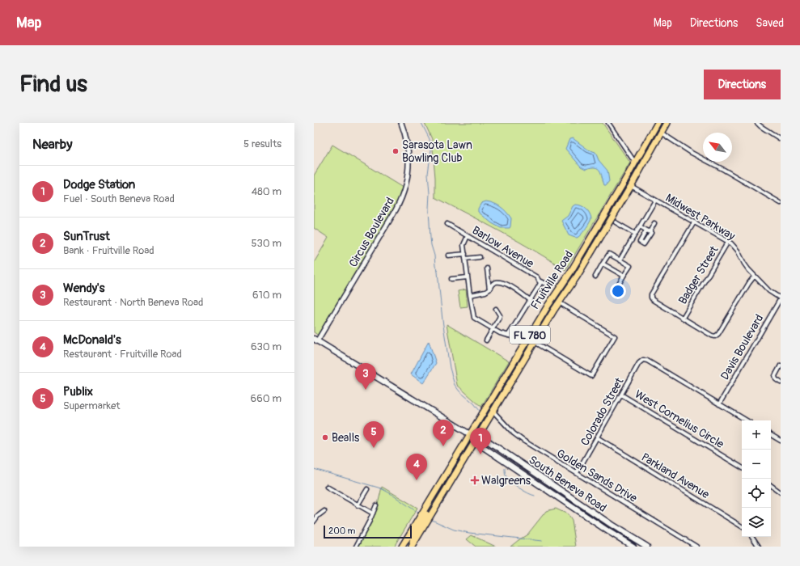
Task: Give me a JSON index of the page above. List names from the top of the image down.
{
  "streets": {
    "main road": ["Fruitville Road", "FL 780", "South Beneva Road"],
    "street": [
      "Midwest Parkway",
      "Circus Boulevard",
      "Barlow Avenue",
      "Badger Street",
      "Davis Boulevard",
      "Colorado Street",
      "West Cornelius Circle",
      "Golden Sands Drive",
      "Parkland Avenue"
    ]
  },
  "crossings": [
    ["Midwest Parkway", "Badger Street"],
    ["Midwest Parkway", "Fruitville Road"],
    ["Midwest Parkway", "Davis Boulevard"],
    ["Circus Boulevard", "South Beneva Road"],
    ["Fruitville Road", "Golden Sands Drive"],
    ["Fruitville Road", "South Beneva Road"],
    ["Davis Boulevard", "Colorado Street"],
    ["Colorado Street", "West Cornelius Circle"],
    ["Colorado Street", "Golden Sands Drive"],
    ["Colorado Street", "Parkland Avenue"]
  ],
  "places": {
    "other": ["Sarasota Lawn Bowling Club", "Bealls"],
    "health": ["Walgreens"]
  },
  "scale_bar": "200 m",
  "north": "top left",
  "page": {
    "header": "Map",
    "nav": ["Map", "Directions", "Saved"],
    "buttons": "Directions",
    "title": "Find us",
    "heading": ["Nearby", "5 results"],
    "list": [
      {
        "mark": "1",
        "name": "Dodge Station",
        "note": "Fuel · South Beneva Road",
        "value": "480 m"
      },
      {
        "mark": "2",
        "name": "SunTrust",
        "note": "Bank · Fruitville Road",
        "value": "530 m"
      },
      {
        "mark": "3",
        "name": "Wendy's",
        "note": "Restaurant · North Beneva Road",
        "value": "610 m"
      },
      {
        "mark": "4",
        "name": "McDonald's",
        "note": "Restaurant · Fruitville Road",
        "value": "630 m"
      },
      {
        "mark": "5",
        "name": "Publix",
        "note": "Supermarket",
        "value": "660 m"
      }
    ],
    "pins": [
      "3",
      "2",
      "5",
      "1",
      "4"
    ],
    "map_buttons": ["+", "−"],
    "scale": "200 m"
  }
}
